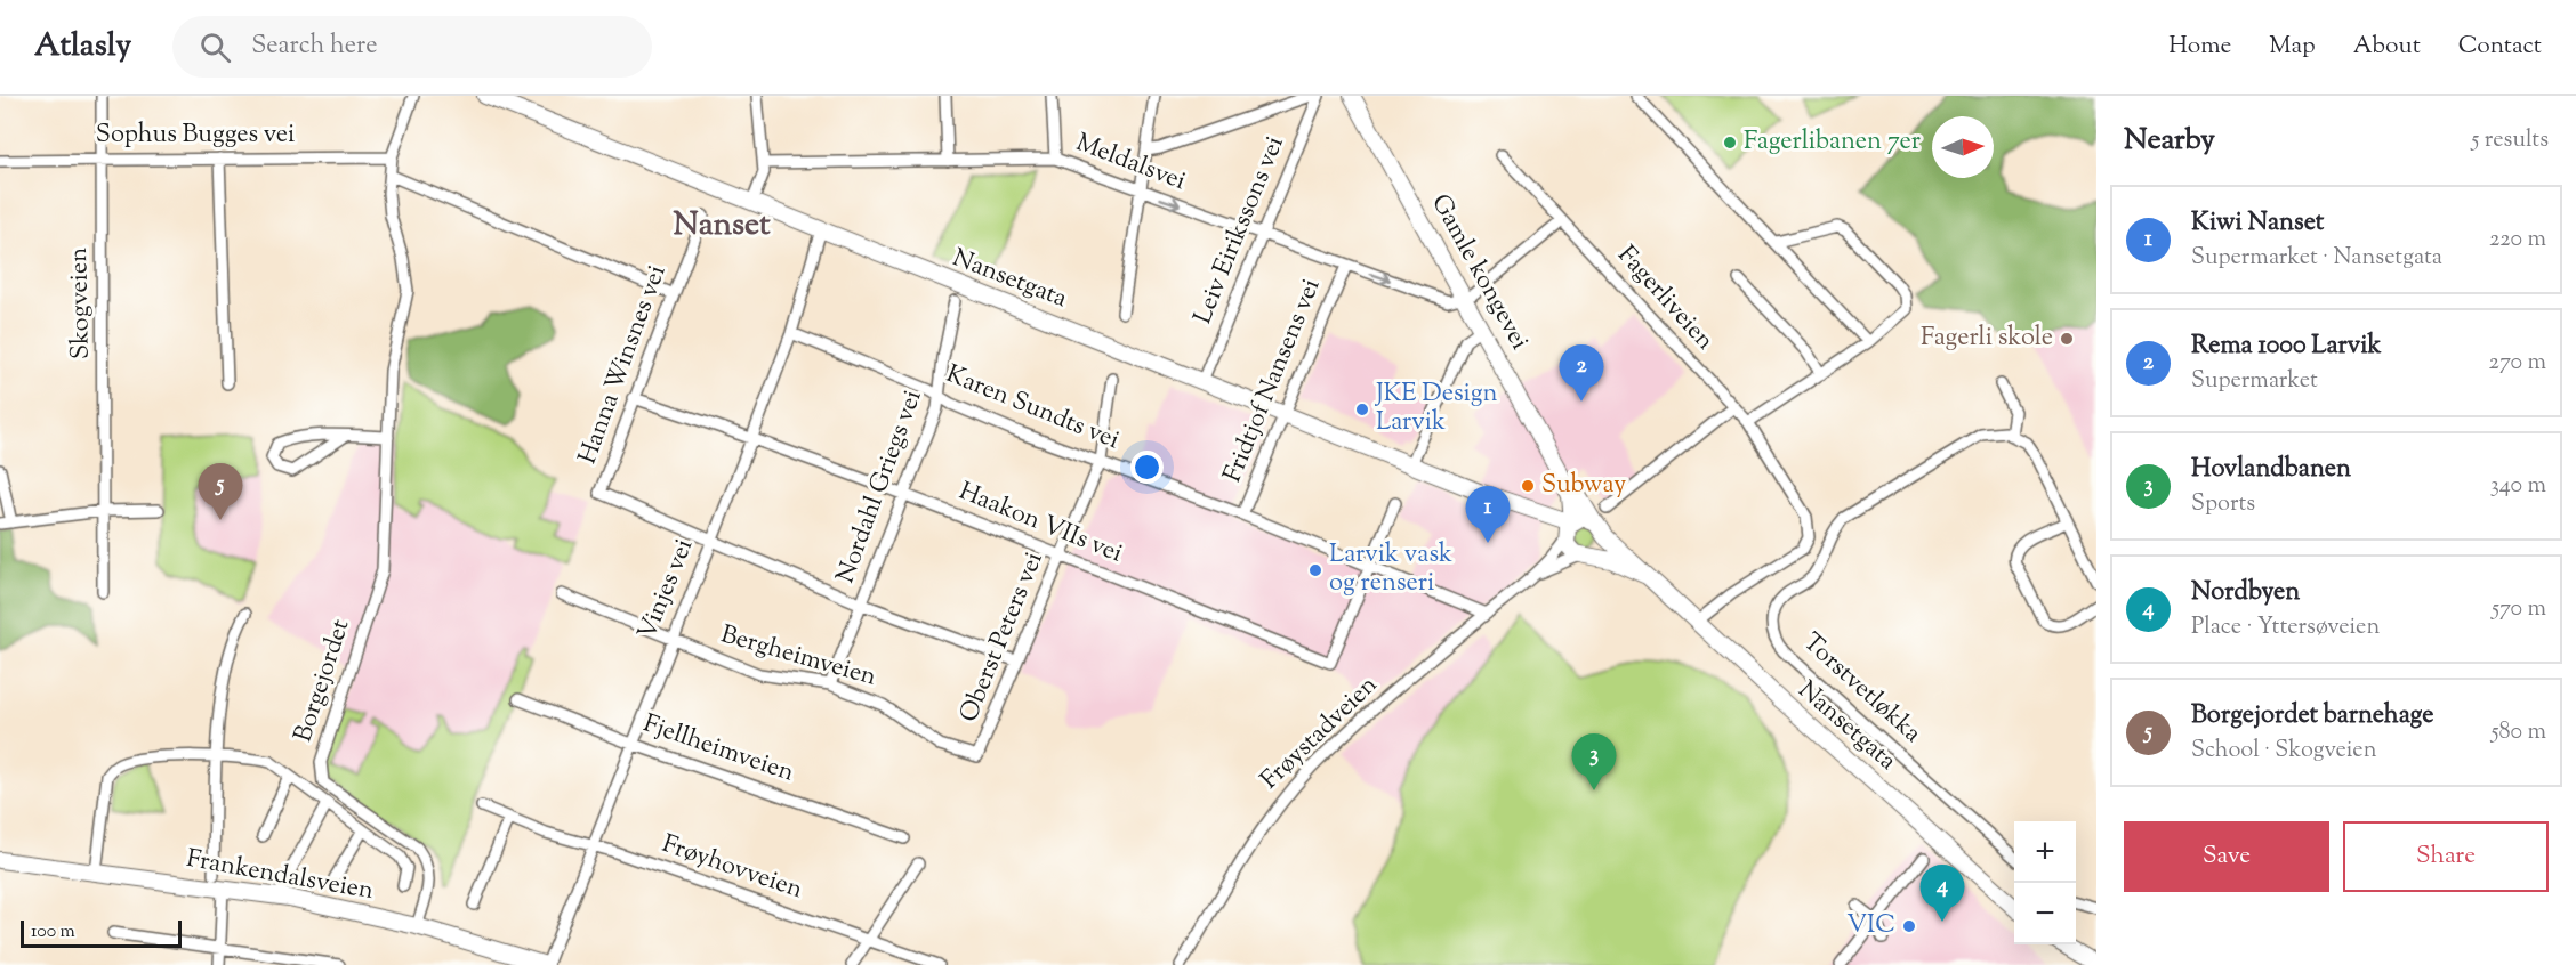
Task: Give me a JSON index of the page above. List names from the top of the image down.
{
  "streets": {
    "main road": ["Gamle kongevei", "Nansetgata", "Frankendalsveien"],
    "street": [
      "Sophus Bugges vei",
      "Meldalsvei",
      "Leiv Eirikssons vei",
      "Fagerliveien",
      "Skogveien",
      "Hanna Winsnes vei",
      "Fridtjof Nansens vei",
      "Karen Sundts vei",
      "Nordahl Griegs vei",
      "Haakon VIIs vei",
      "Vinjes vei",
      "Oberst Peters vei",
      "Bergheimveien",
      "Borgejordet",
      "Torstvetløkka",
      "Frøystadveien",
      "Fjellheimveien",
      "Frøyhovveien"
    ]
  },
  "crossings": [
    ["Sophus Bugges vei", "Skogveien"],
    ["Sophus Bugges vei", "Borgejordet"],
    ["Meldalsvei", "Leiv Eirikssons vei"],
    ["Meldalsvei", "Gamle kongevei"],
    ["Meldalsvei", "Fridtjof Nansens vei"],
    ["Leiv Eirikssons vei", "Nansetgata"],
    ["Gamle kongevei", "Nansetgata"],
    ["Gamle kongevei", "Frøystadveien"],
    ["Nansetgata", "Fagerliveien"],
    ["Nansetgata", "Fridtjof Nansens vei"],
    ["Nansetgata", "Vinjes vei"],
    ["Nansetgata", "Frøystadveien"],
    ["Hanna Winsnes vei", "Haakon VIIs vei"],
    ["Hanna Winsnes vei", "Vinjes vei"],
    ["Fridtjof Nansens vei", "Karen Sundts vei"],
    ["Karen Sundts vei", "Nordahl Griegs vei"],
    ["Karen Sundts vei", "Haakon VIIs vei"],
    ["Karen Sundts vei", "Vinjes vei"],
    ["Karen Sundts vei", "Oberst Peters vei"],
    ["Karen Sundts vei", "Frøystadveien"],
    ["Nordahl Griegs vei", "Haakon VIIs vei"],
    ["Nordahl Griegs vei", "Bergheimveien"],
    ["Haakon VIIs vei", "Vinjes vei"],
    ["Haakon VIIs vei", "Oberst Peters vei"],
    ["Vinjes vei", "Bergheimveien"],
    ["Vinjes vei", "Fjellheimveien"],
    ["Vinjes vei", "Frøyhovveien"],
    ["Vinjes vei", "Frankendalsveien"],
    ["Oberst Peters vei", "Bergheimveien"],
    ["Borgejordet", "Frankendalsveien"]
  ],
  "districts": ["Nanset"],
  "places": [
    "Fagerlibanen 7er",
    "Fagerli skole",
    "JKE Design Larvik",
    "Subway",
    "Larvik vask og renseri",
    "VIC"
  ],
  "scale_bar": "100 m",
  "north": "right",
  "page": {
    "header": "Atlasly",
    "search": "Search here",
    "nav": [
      "Home",
      "Map",
      "About",
      "Contact"
    ],
    "heading": ["Nearby", "5 results"],
    "list": [
      {
        "mark": "1",
        "name": "Kiwi Nanset",
        "note": "Supermarket · Nansetgata",
        "value": "220 m"
      },
      {
        "mark": "2",
        "name": "Rema 1000 Larvik",
        "note": "Supermarket",
        "value": "270 m"
      },
      {
        "mark": "3",
        "name": "Hovlandbanen",
        "note": "Sports",
        "value": "340 m"
      },
      {
        "mark": "4",
        "name": "Nordbyen",
        "note": "Place · Yttersøveien",
        "value": "570 m"
      },
      {
        "mark": "5",
        "name": "Borgejordet barnehage",
        "note": "School · Skogveien",
        "value": "580 m"
      }
    ],
    "pins": [
      "2",
      "5",
      "1",
      "3",
      "4"
    ],
    "buttons": ["Save", "Share"],
    "map_buttons": ["+", "−"],
    "scale": "100 m"
  }
}
